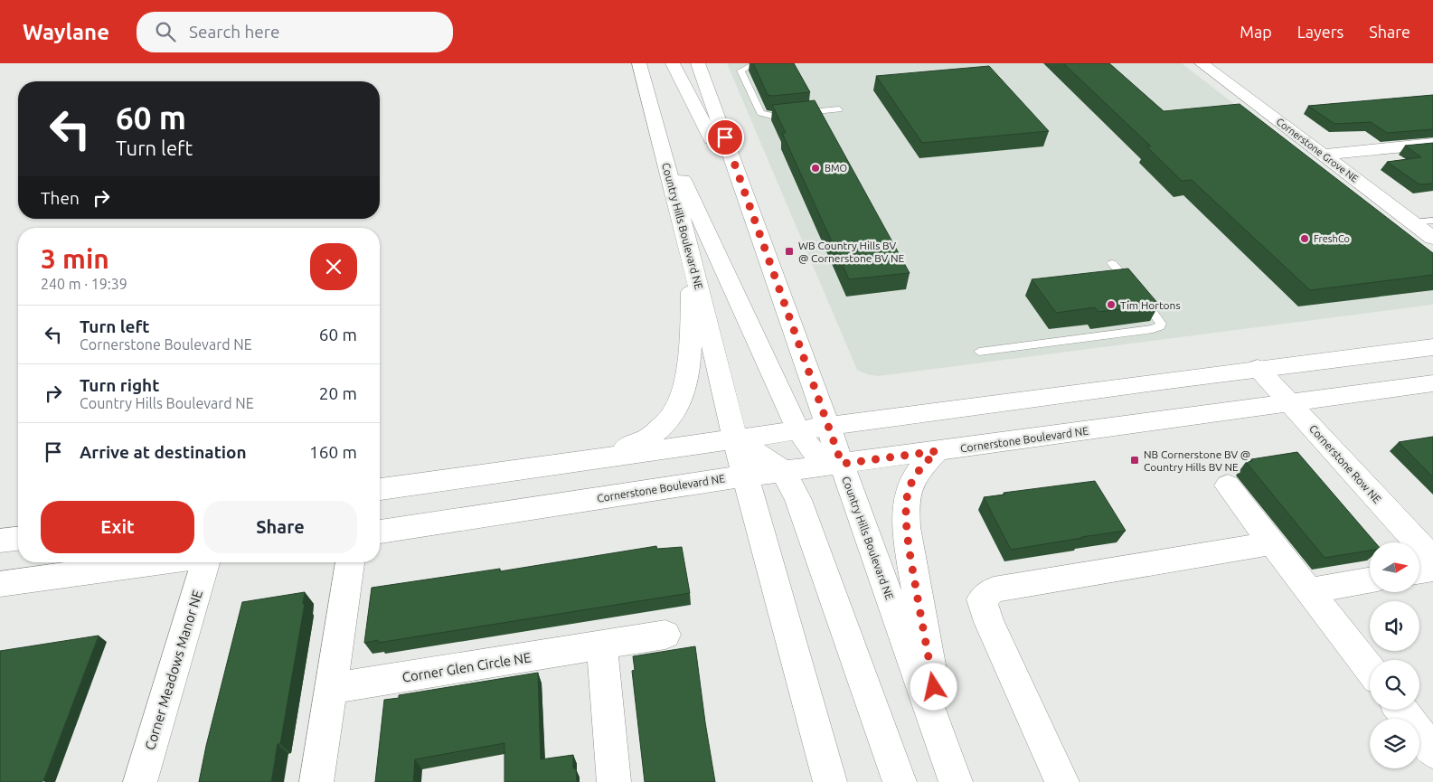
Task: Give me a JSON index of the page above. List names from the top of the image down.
{
  "streets": {
    "street": [
      "Cornerstone Grove NE",
      "Country Hills Boulevard NE",
      "Cornerstone Boulevard NE",
      "Cornerstone Row NE",
      "Corner Glen Circle NE",
      "Corner Meadows Manor NE"
    ]
  },
  "crossings": [
    ["Country Hills Boulevard NE", "Cornerstone Boulevard NE"],
    ["Cornerstone Boulevard NE", "Cornerstone Row NE"]
  ],
  "places": {
    "other": ["BMO", "FreshCo", "Tim Hortons"],
    "transit": ["WB Country Hills BV @ Cornerstone BV NE", "NB Cornerstone BV @ Country Hills BV NE"]
  },
  "north": "right",
  "page": {
    "header": "Waylane",
    "search": "Search here",
    "nav": ["Map", "Layers", "Share"],
    "turn": ["60 m", "Turn left"],
    "then": "Then",
    "heading": ["3 min", "240 m · 19:39"],
    "list": [
      {
        "name": "Turn left",
        "note": "Cornerstone Boulevard NE",
        "value": "60 m"
      },
      {
        "name": "Turn right",
        "note": "Country Hills Boulevard NE",
        "value": "20 m"
      },
      {
        "name": "Arrive at destination",
        "value": "160 m"
      }
    ],
    "buttons": ["Exit", "Share"]
  }
}
